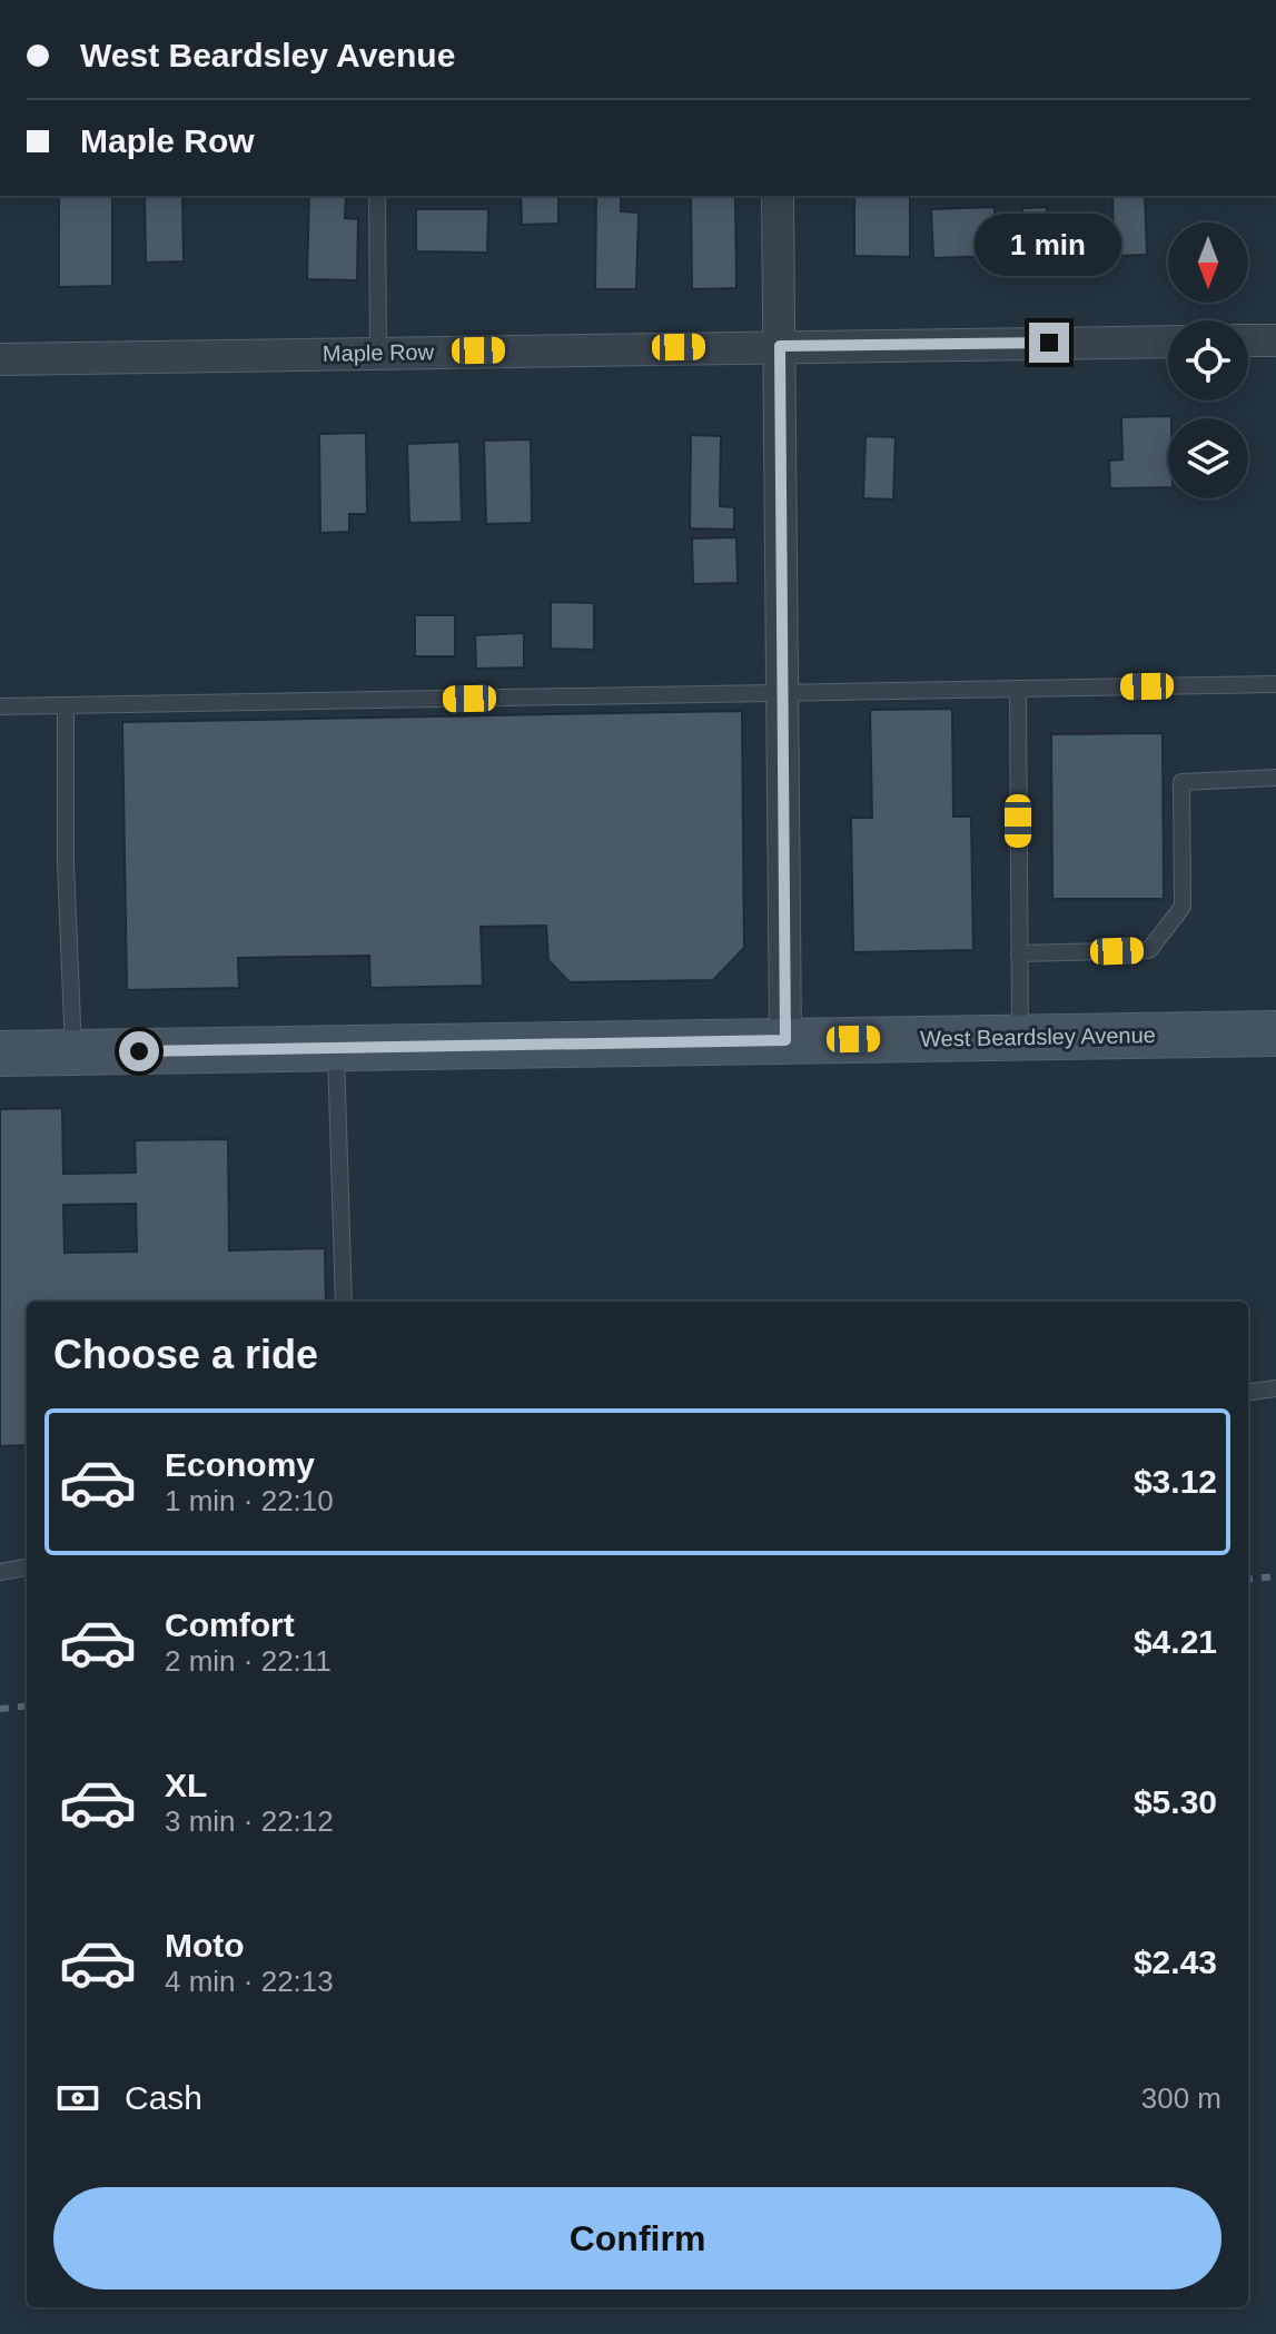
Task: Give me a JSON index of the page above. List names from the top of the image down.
{
  "streets": {
    "main road": ["West Beardsley Avenue"],
    "street": ["Maple Row"]
  },
  "north": "bottom",
  "page": {
    "banner": ["West Beardsley Avenue", "Maple Row"],
    "bubble": "1 min",
    "heading": "Choose a ride",
    "list": [
      {
        "name": "Economy",
        "note": "1 min · 22:10",
        "value": "$3.12"
      },
      {
        "name": "Comfort",
        "note": "2 min · 22:11",
        "value": "$4.21"
      },
      {
        "name": "XL",
        "note": "3 min · 22:12",
        "value": "$5.30"
      },
      {
        "name": "Moto",
        "note": "4 min · 22:13",
        "value": "$2.43"
      }
    ],
    "pay": ["Cash", "300 m"],
    "buttons": "Confirm"
  }
}
